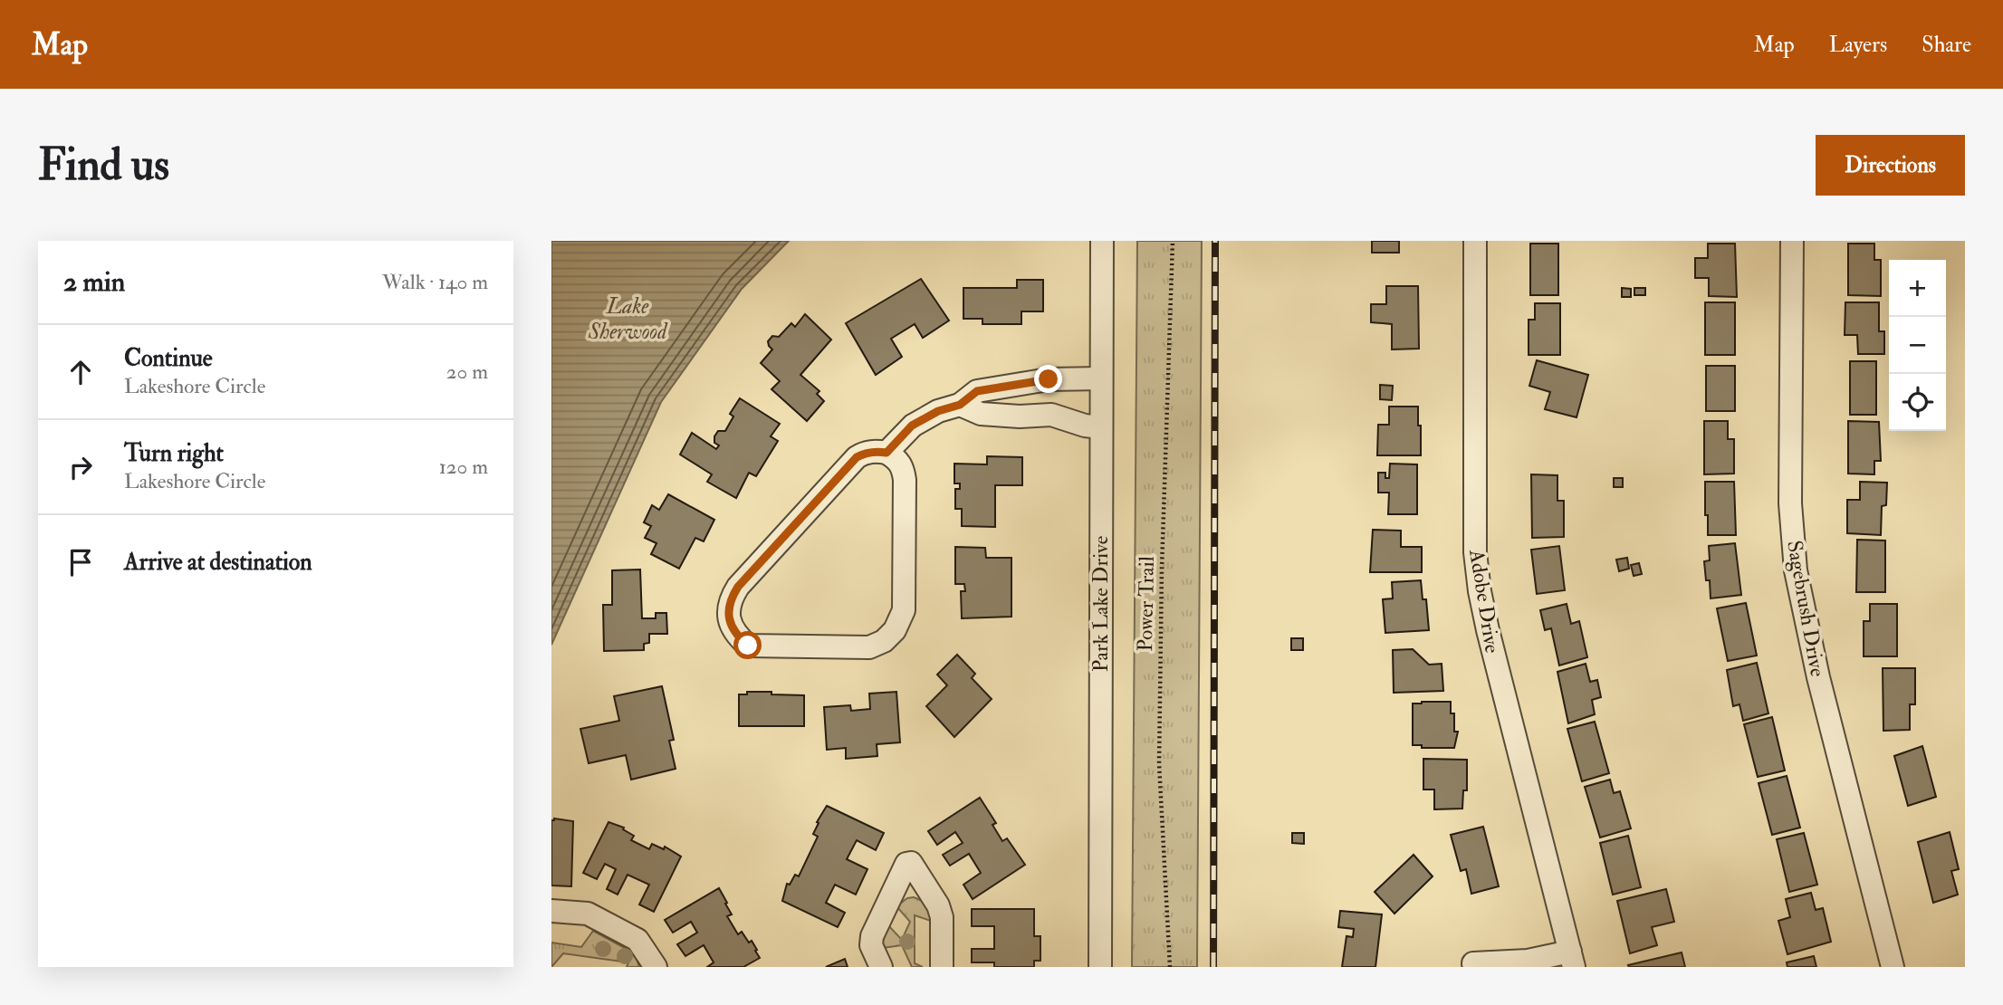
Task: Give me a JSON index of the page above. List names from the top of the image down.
{
  "streets": {
    "street": ["Adobe Drive", "Park Lake Drive", "Sagebrush Drive"],
    "path": ["Power Trail"]
  },
  "water": ["Lake Sherwood"],
  "page": {
    "header": "Map",
    "nav": ["Map", "Layers", "Share"],
    "buttons": "Directions",
    "title": "Find us",
    "heading": ["2 min", "Walk · 140 m"],
    "map_buttons": ["+", "−"],
    "list": [
      ["Continue", "Lakeshore Circle", "20 m"],
      ["Turn right", "Lakeshore Circle", "120 m"],
      "Arrive at destination"
    ]
  }
}
